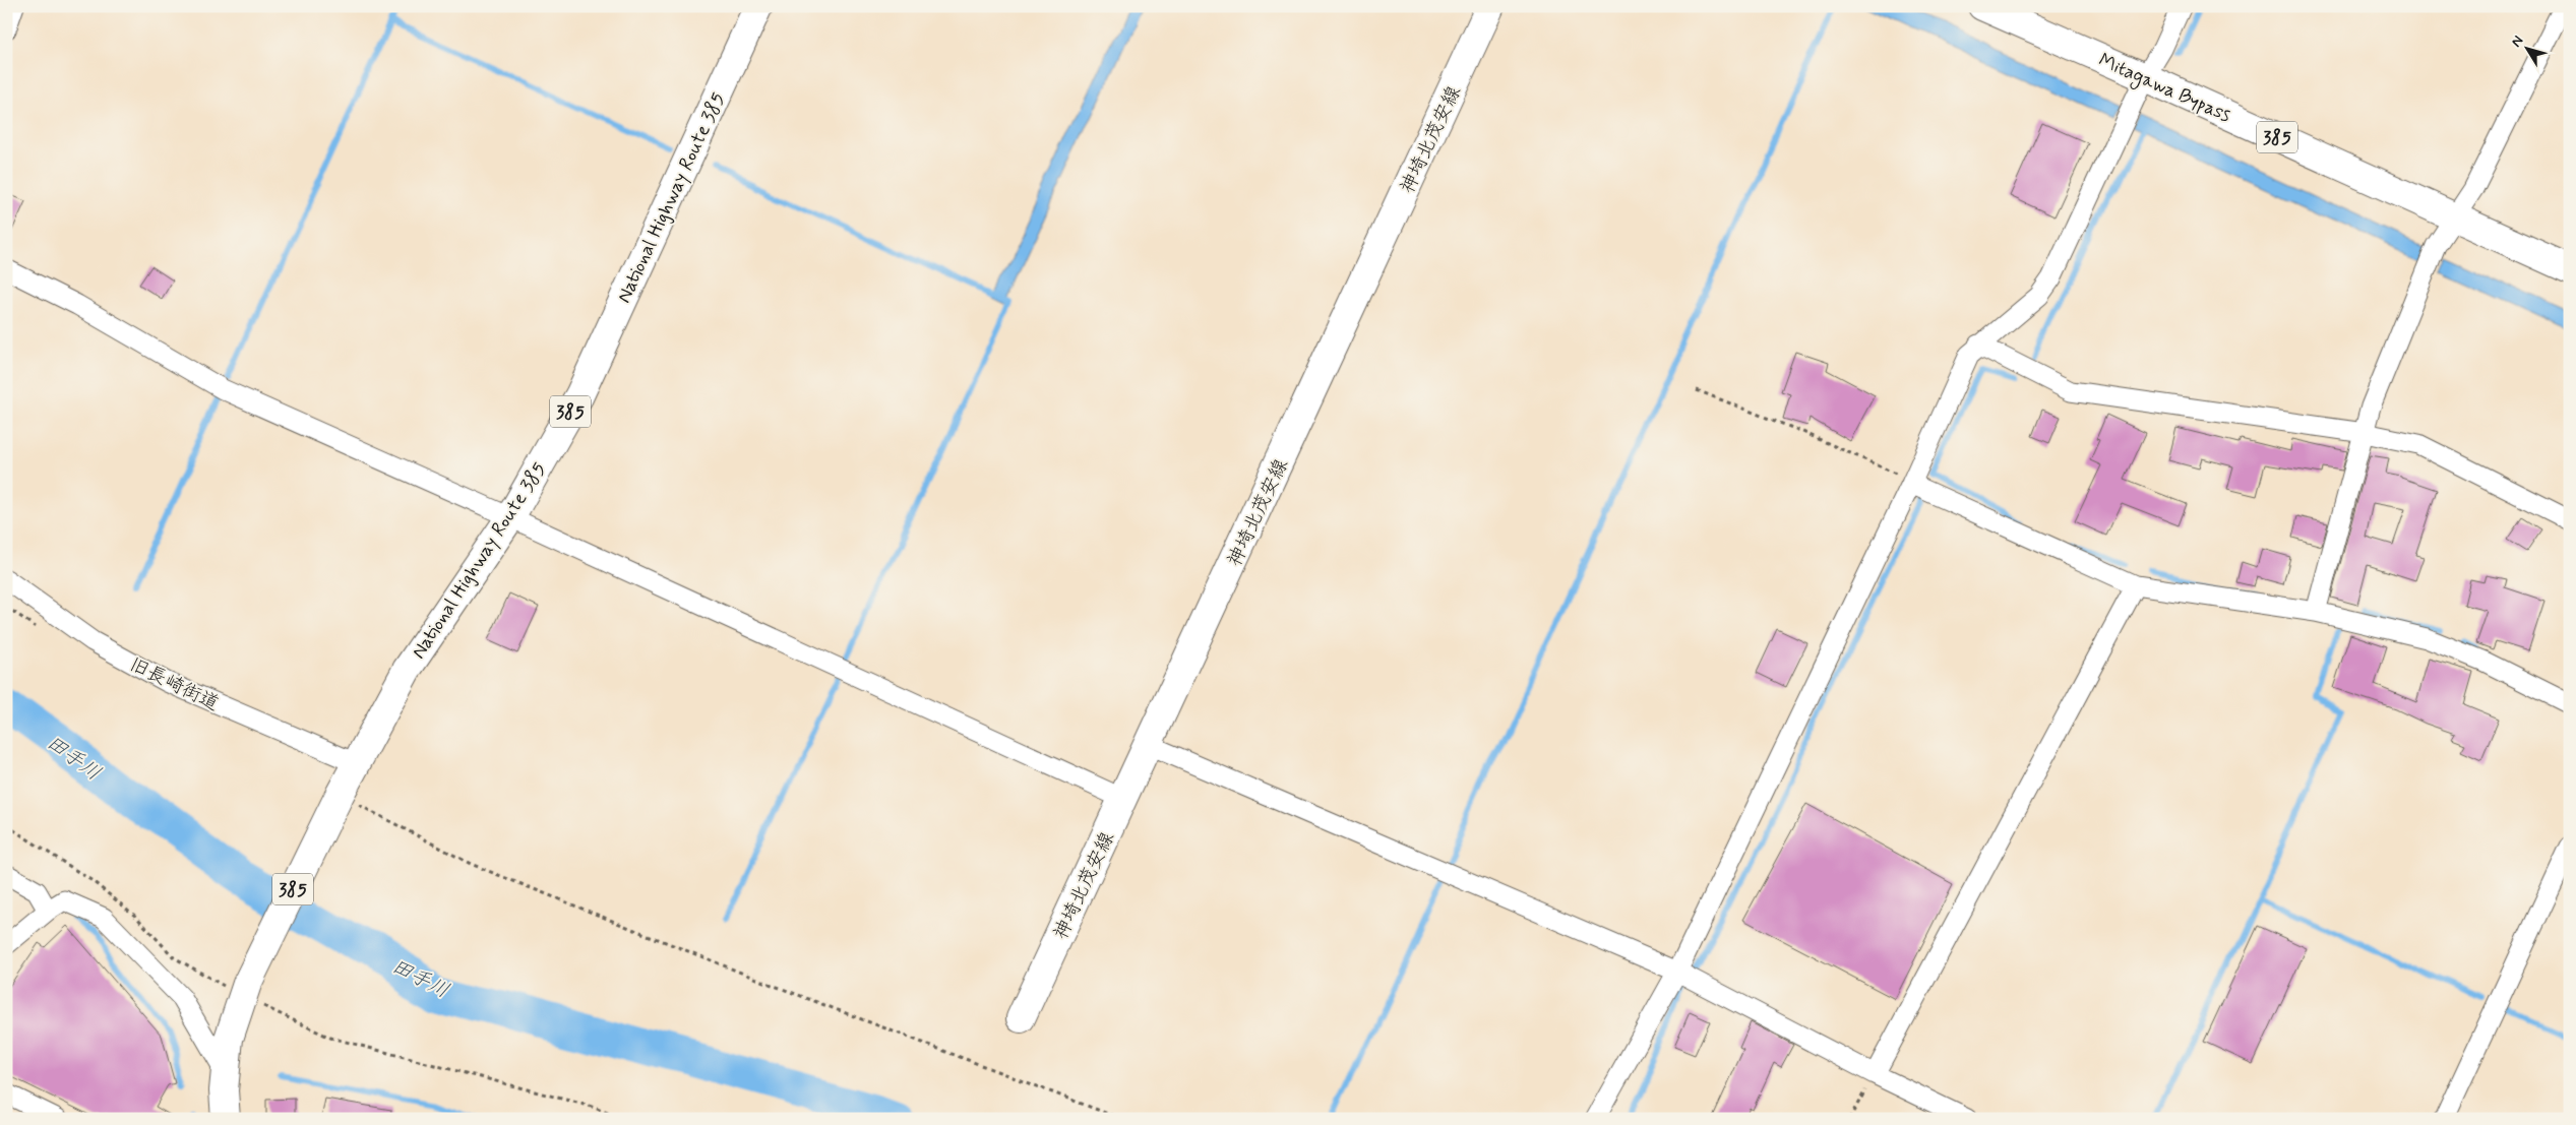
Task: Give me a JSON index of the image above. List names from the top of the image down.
{
  "streets": {
    "main road": [
      "Mitagawa Bypass",
      "385",
      "神埼北茂安線",
      "National Highway Route 385"
    ],
    "street": ["旧長崎街道"]
  },
  "crossings": [
    ["National Highway Route 385", "旧長崎街道"]
  ],
  "water": ["田手川"],
  "north": "top left"
}
